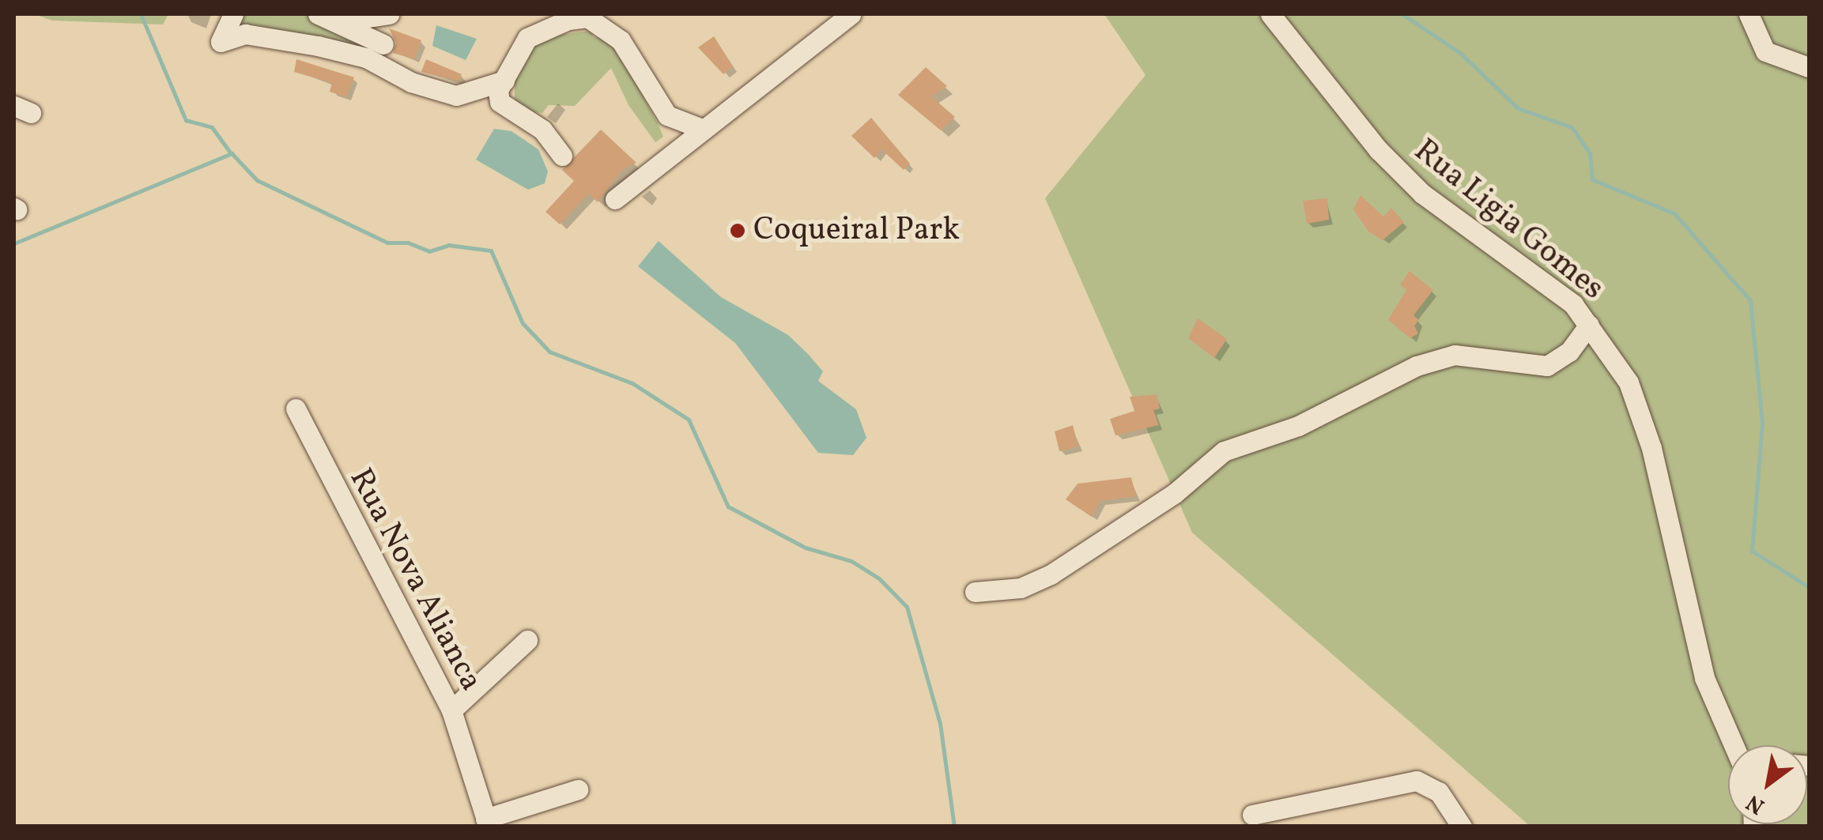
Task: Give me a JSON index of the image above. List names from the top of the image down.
{
  "streets": {
    "street": ["Rua Ligia Gomes", "Rua Nova Alianca"]
  },
  "places": ["Coqueiral Park"],
  "north": "bottom left"
}
